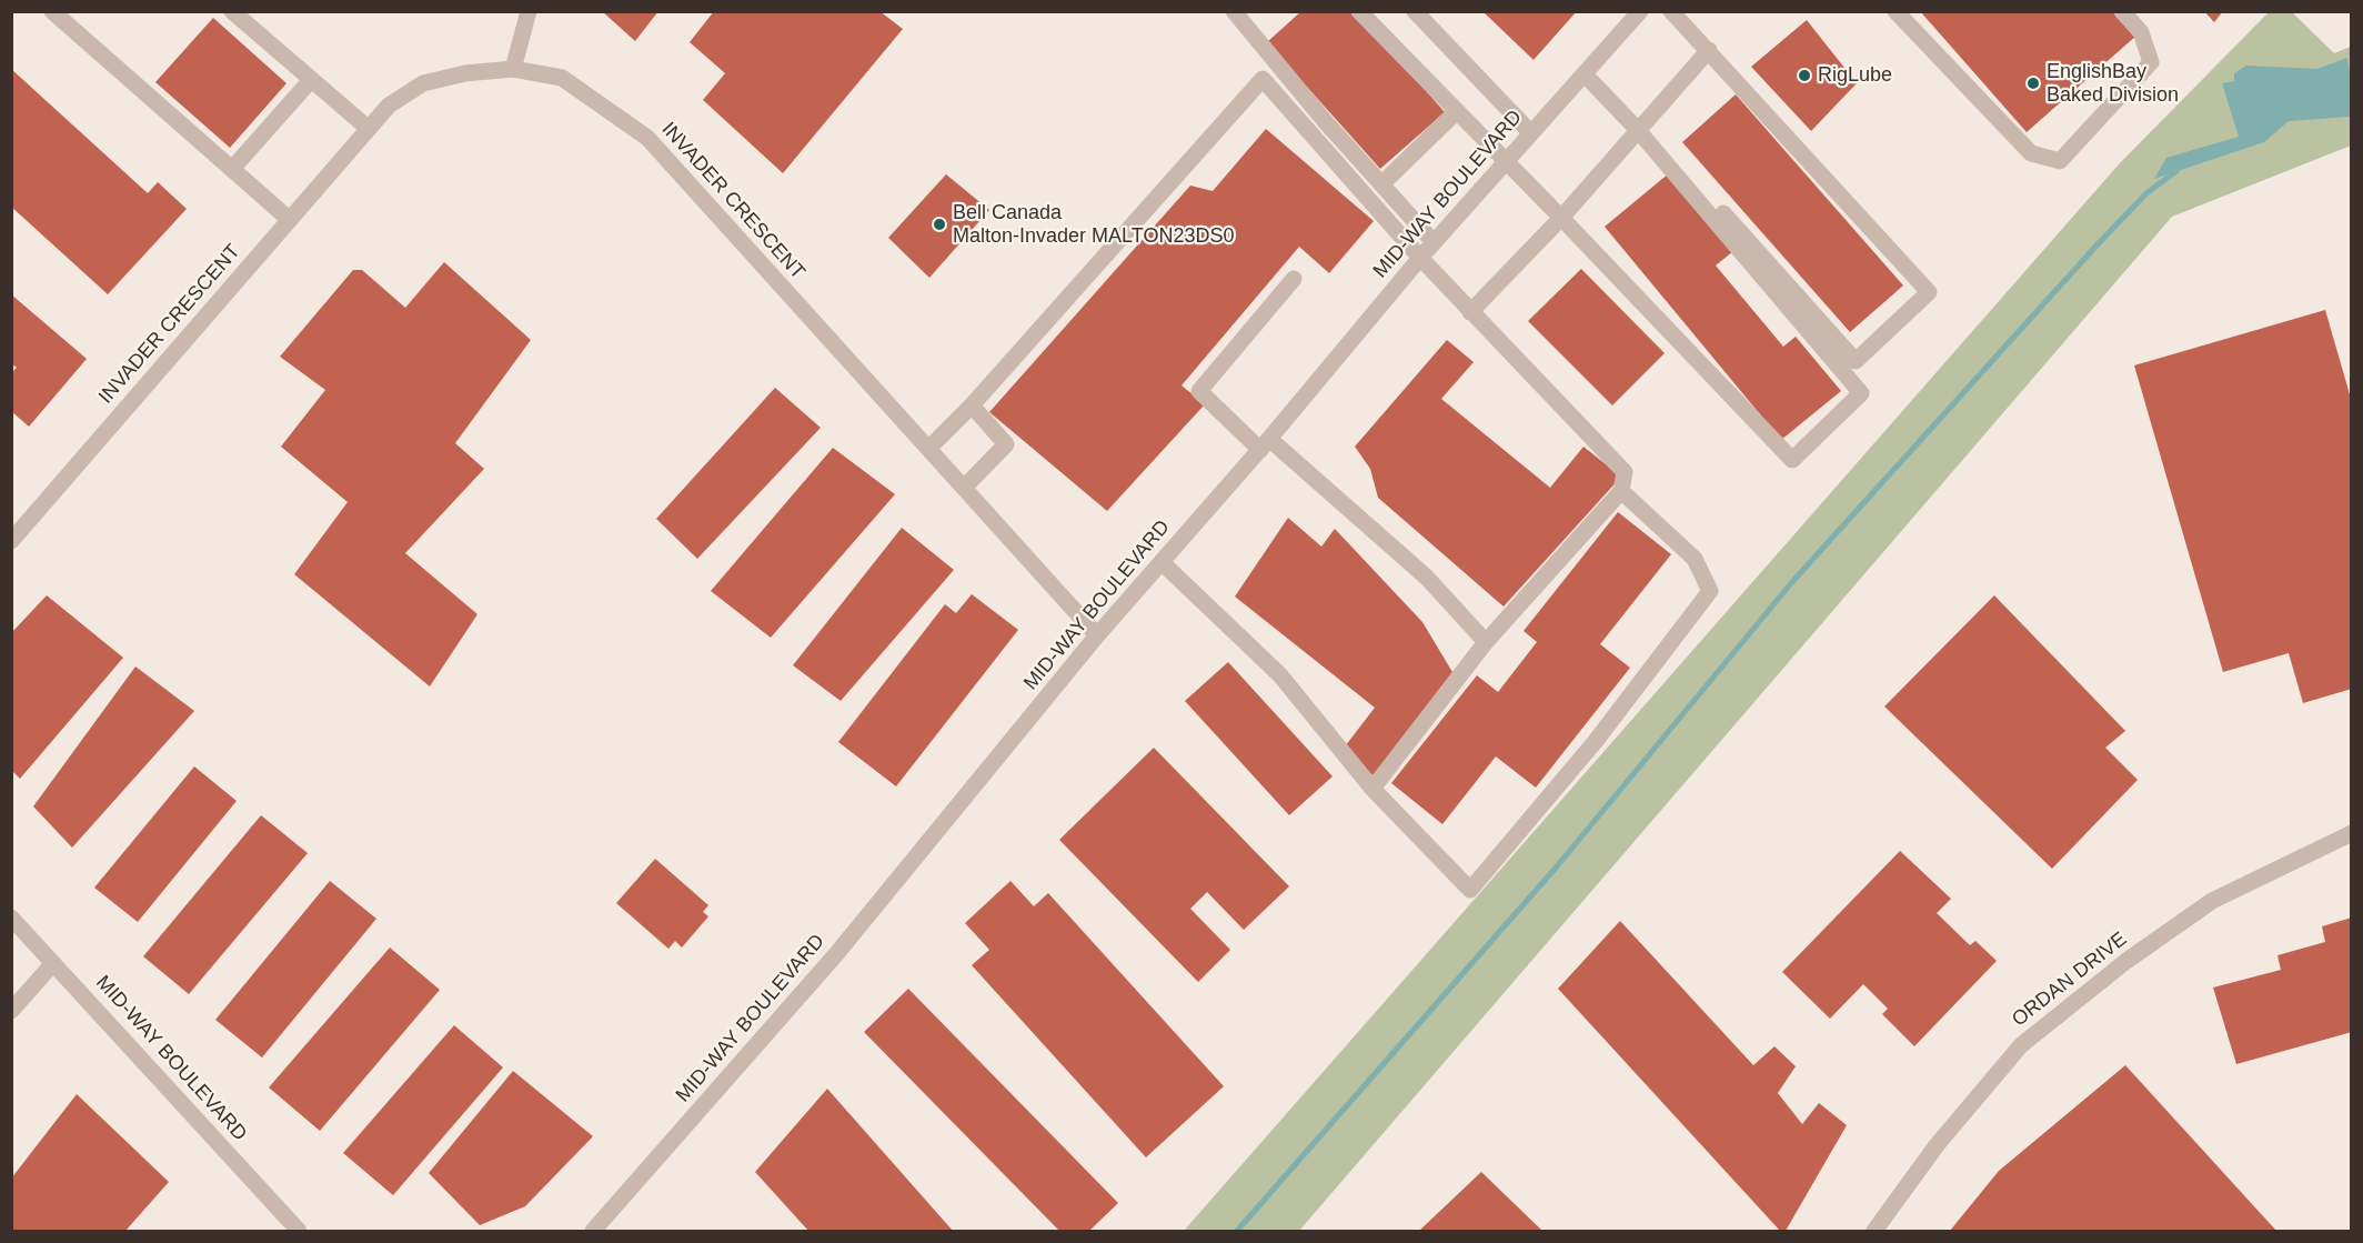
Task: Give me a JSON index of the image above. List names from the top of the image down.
{
  "streets": {
    "street": ["MID-WAY BOULEVARD", "INVADER CRESCENT", "ORDAN DRIVE"]
  },
  "crossings": [
    ["MID-WAY BOULEVARD", "INVADER CRESCENT"]
  ],
  "places": ["RigLube", "EnglishBay Baked Division", "Bell Canada Malton-Invader MALTON23DS0"]
}
